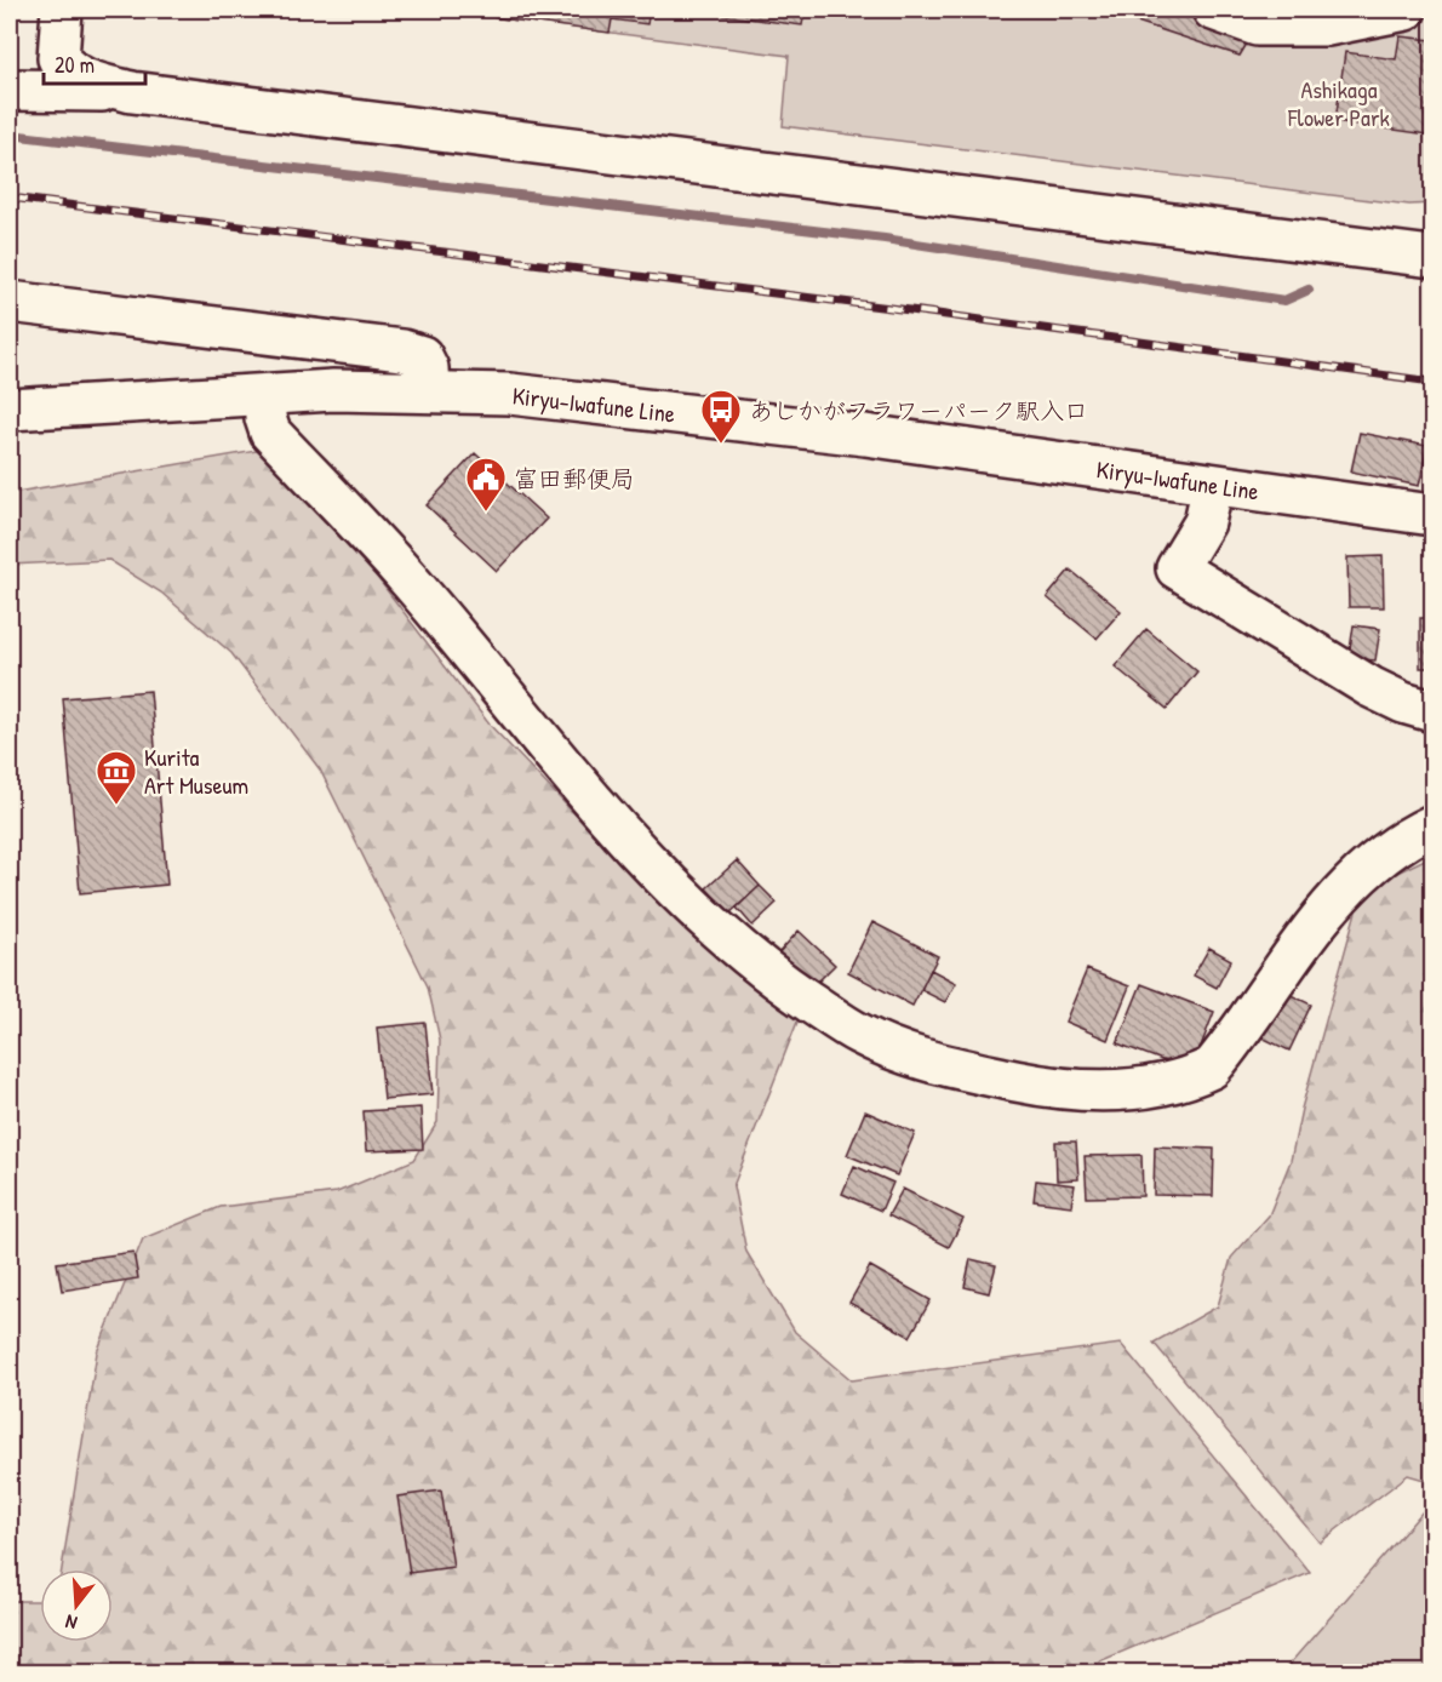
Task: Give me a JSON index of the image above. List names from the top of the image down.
{
  "streets": {
    "street": ["Kiryu-Iwafune Line"]
  },
  "parks": ["Ashikaga Flower Park"],
  "places": {
    "bus stop": ["あしかがフラワーパーク駅入口"],
    "public building": ["富田郵便局"],
    "museum": ["Kurita Art Museum"]
  },
  "scale_bar": "20 m",
  "north": "bottom"
}
